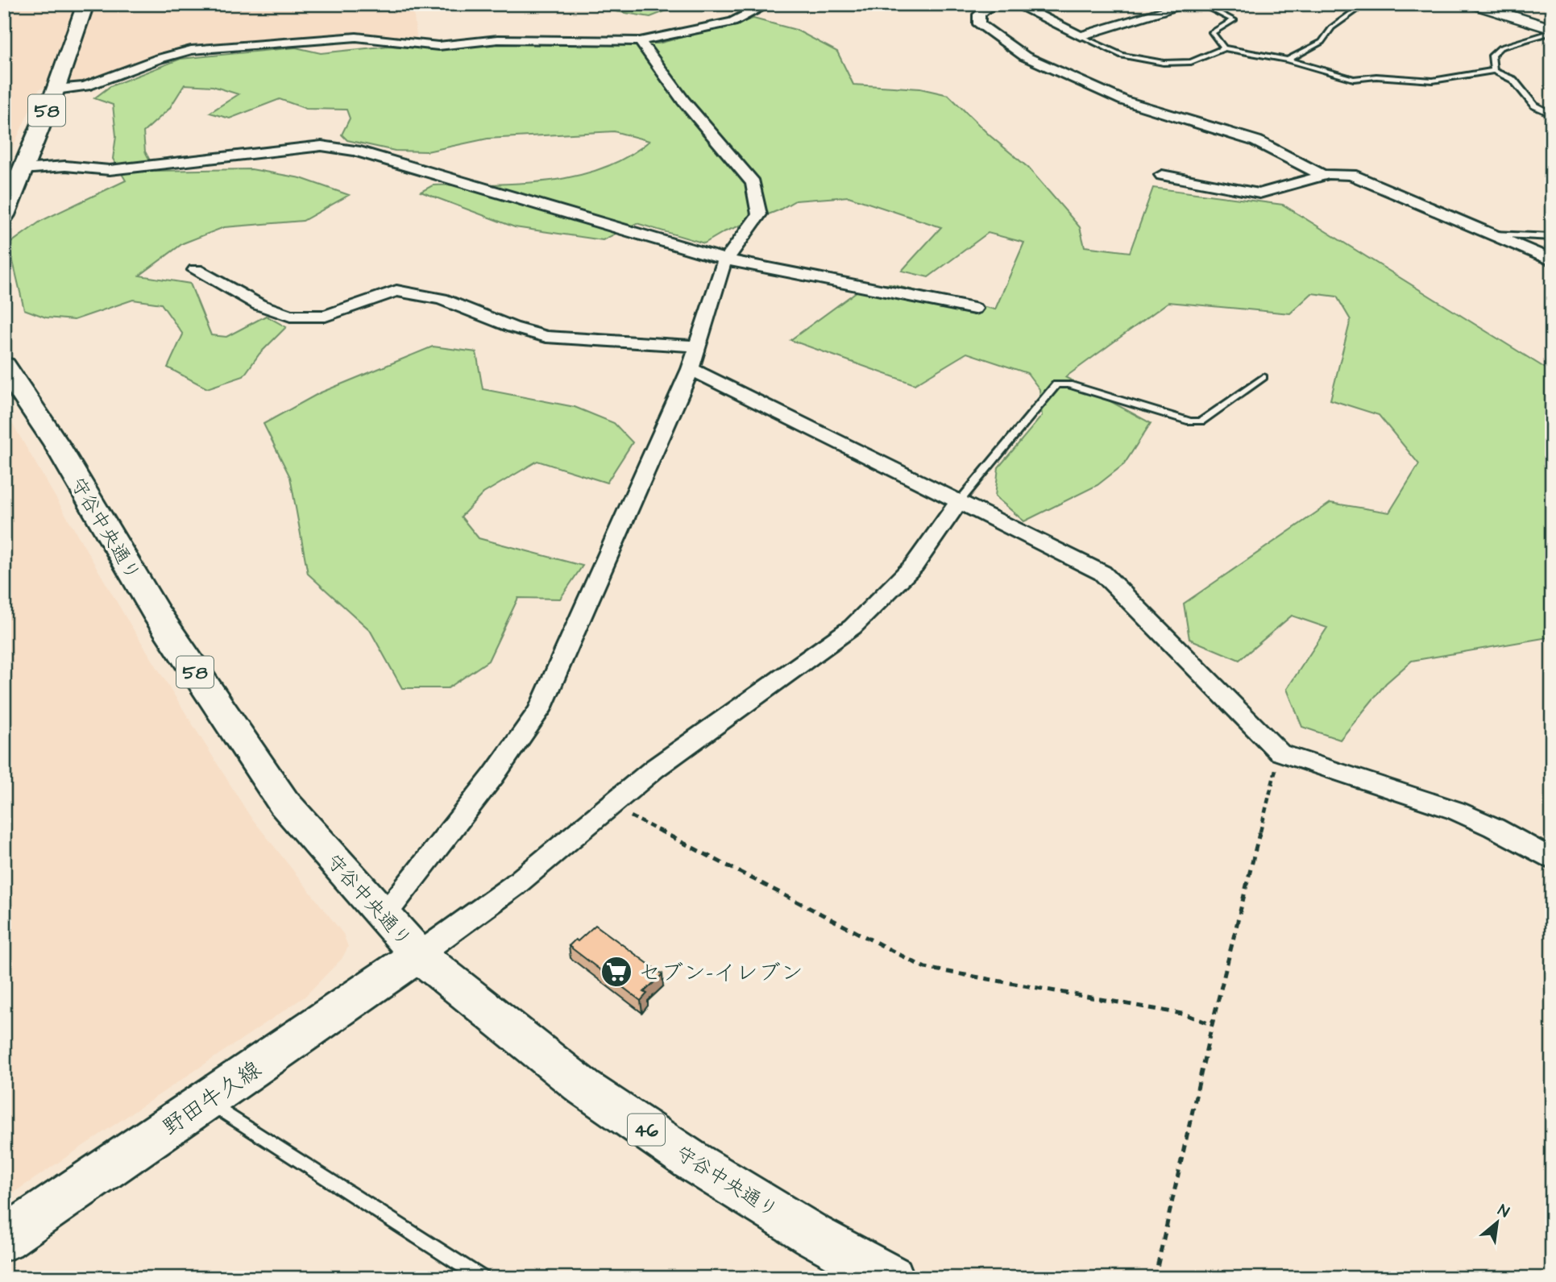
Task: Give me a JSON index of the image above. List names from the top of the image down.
{
  "streets": {
    "main road": [
      "58",
      "守谷中央通り",
      "野田牛久線",
      "46"
    ]
  },
  "crossings": [
    ["守谷中央通り", "野田牛久線"]
  ],
  "places": {
    "supermarket": ["セブン-イレブン"]
  },
  "north": "top right"
}
